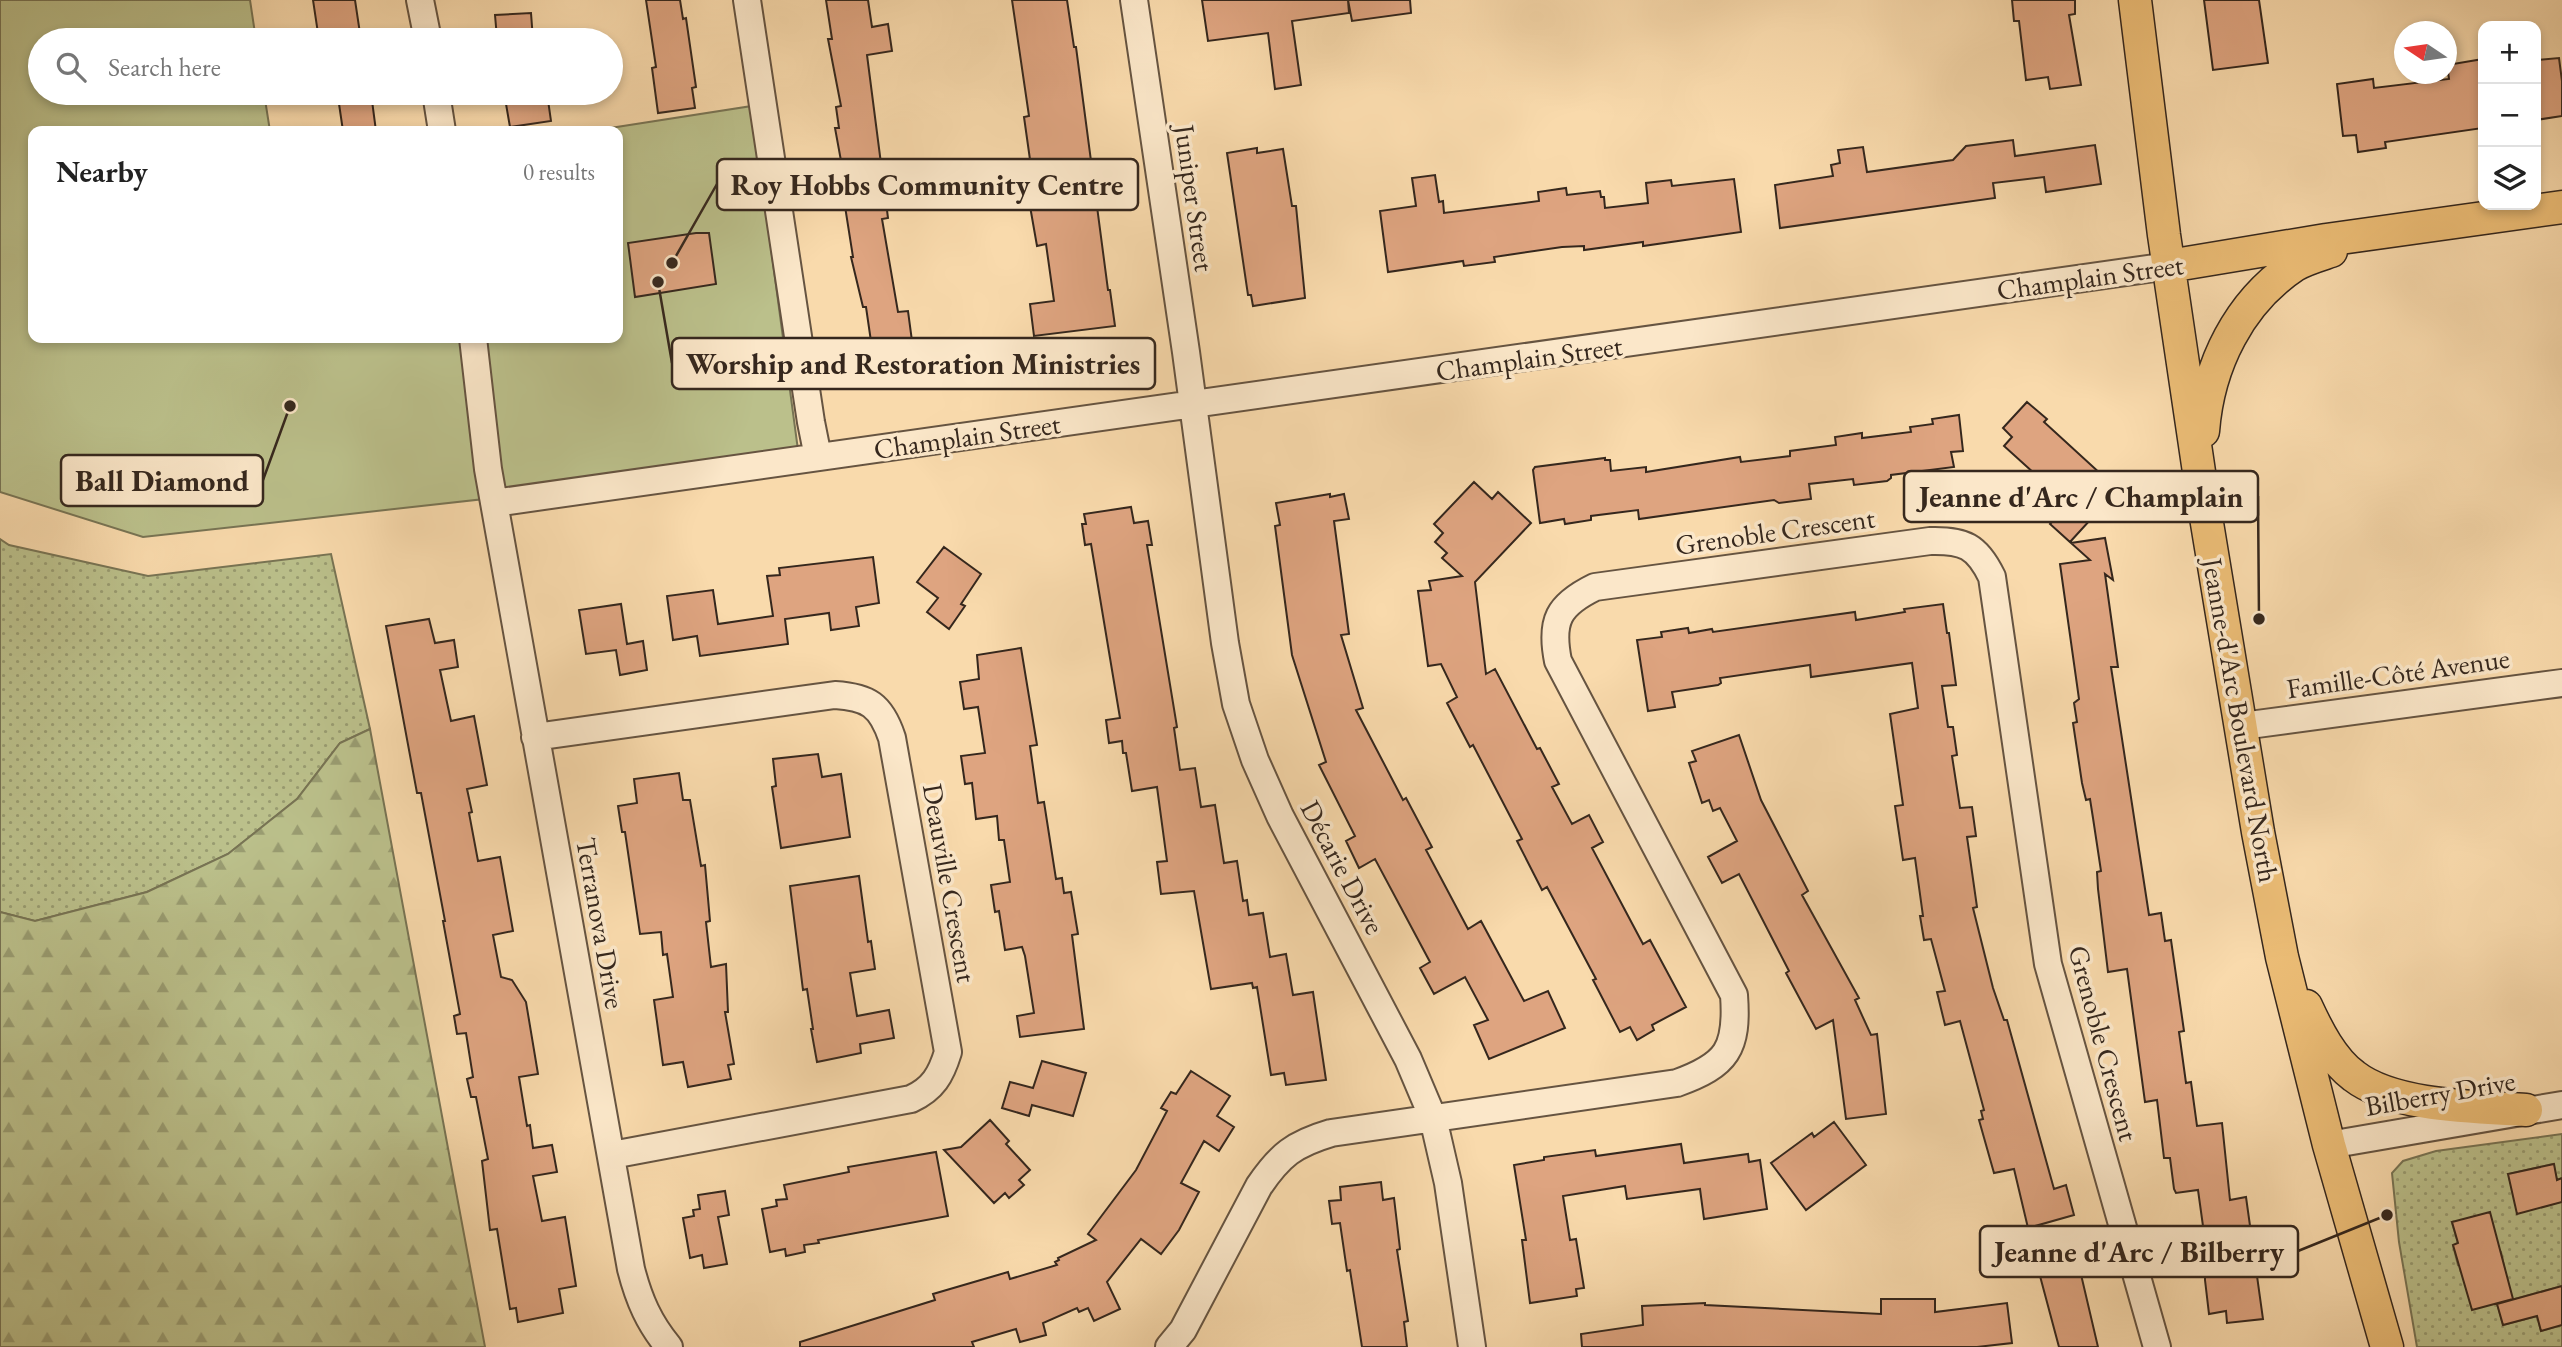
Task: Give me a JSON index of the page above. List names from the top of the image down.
{
  "streets": {
    "main road": ["Champlain Street", "Jeanne-d'Arc Boulevard North"],
    "street": [
      "Juniper Street",
      "Grenoble Crescent",
      "Famille-Côté Avenue",
      "Décarie Drive",
      "Deauville Crescent",
      "Terranova Drive",
      "Bilberry Drive"
    ]
  },
  "crossings": [
    ["Juniper Street", "Champlain Street"],
    ["Juniper Street", "Décarie Drive"],
    ["Champlain Street", "Jeanne-d'Arc Boulevard North"],
    ["Champlain Street", "Décarie Drive"],
    ["Champlain Street", "Terranova Drive"],
    ["Grenoble Crescent", "Décarie Drive"],
    ["Famille-Côté Avenue", "Jeanne-d'Arc Boulevard North"],
    ["Jeanne-d'Arc Boulevard North", "Bilberry Drive"],
    ["Deauville Crescent", "Terranova Drive"]
  ],
  "places": [
    "Roy Hobbs Community Centre",
    "Worship and Restoration Ministries",
    "Ball Diamond",
    "Jeanne d'Arc / Champlain",
    "Jeanne d'Arc / Bilberry"
  ],
  "north": "left",
  "page": {
    "map_buttons": ["+", "−"],
    "search": "Search here",
    "heading": ["Nearby", "0 results"]
  }
}
